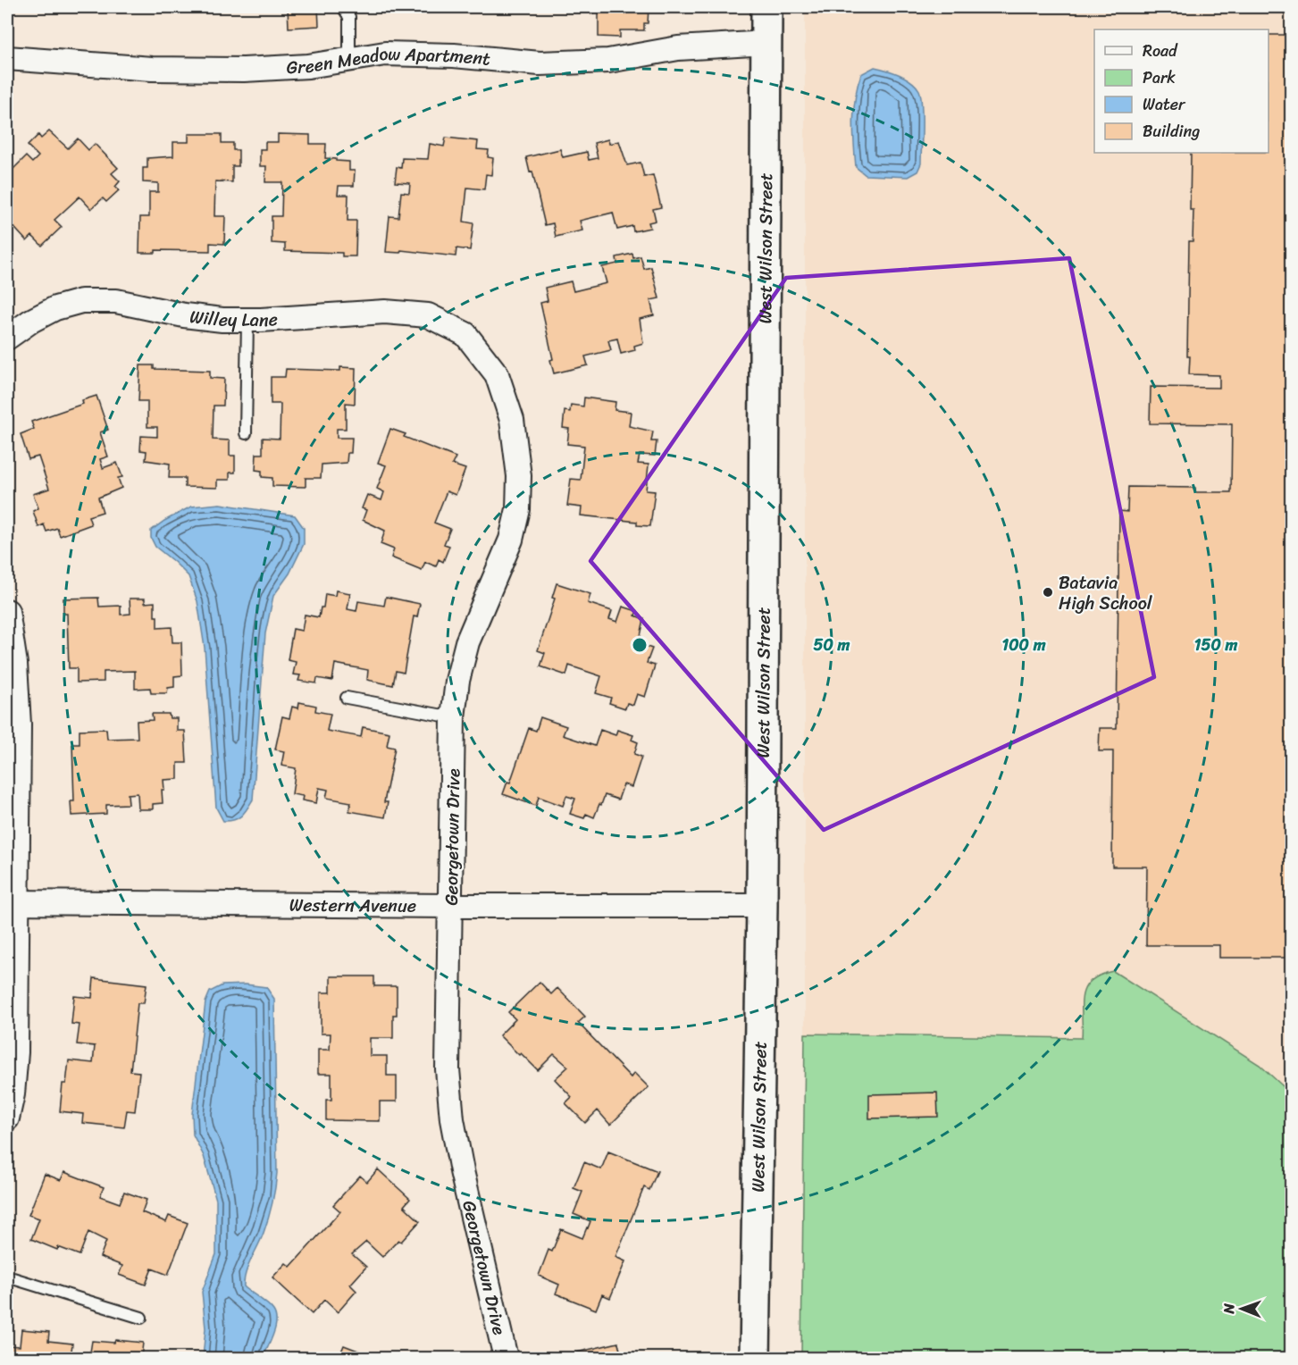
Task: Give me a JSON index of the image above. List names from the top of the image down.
{
  "streets": {
    "main road": ["West Wilson Street"],
    "street": [
      "Green Meadow Apartment",
      "Willey Lane",
      "Georgetown Drive",
      "Western Avenue"
    ]
  },
  "crossings": [
    ["Green Meadow Apartment", "West Wilson Street"],
    ["West Wilson Street", "Western Avenue"],
    ["Willey Lane", "Georgetown Drive"],
    ["Georgetown Drive", "Western Avenue"]
  ],
  "places": ["Batavia High School"],
  "legend": [
    "Road",
    "Park",
    "Water",
    "Building"
  ],
  "north": "left",
  "rings": ["50 m", "100 m", "150 m"]
}
